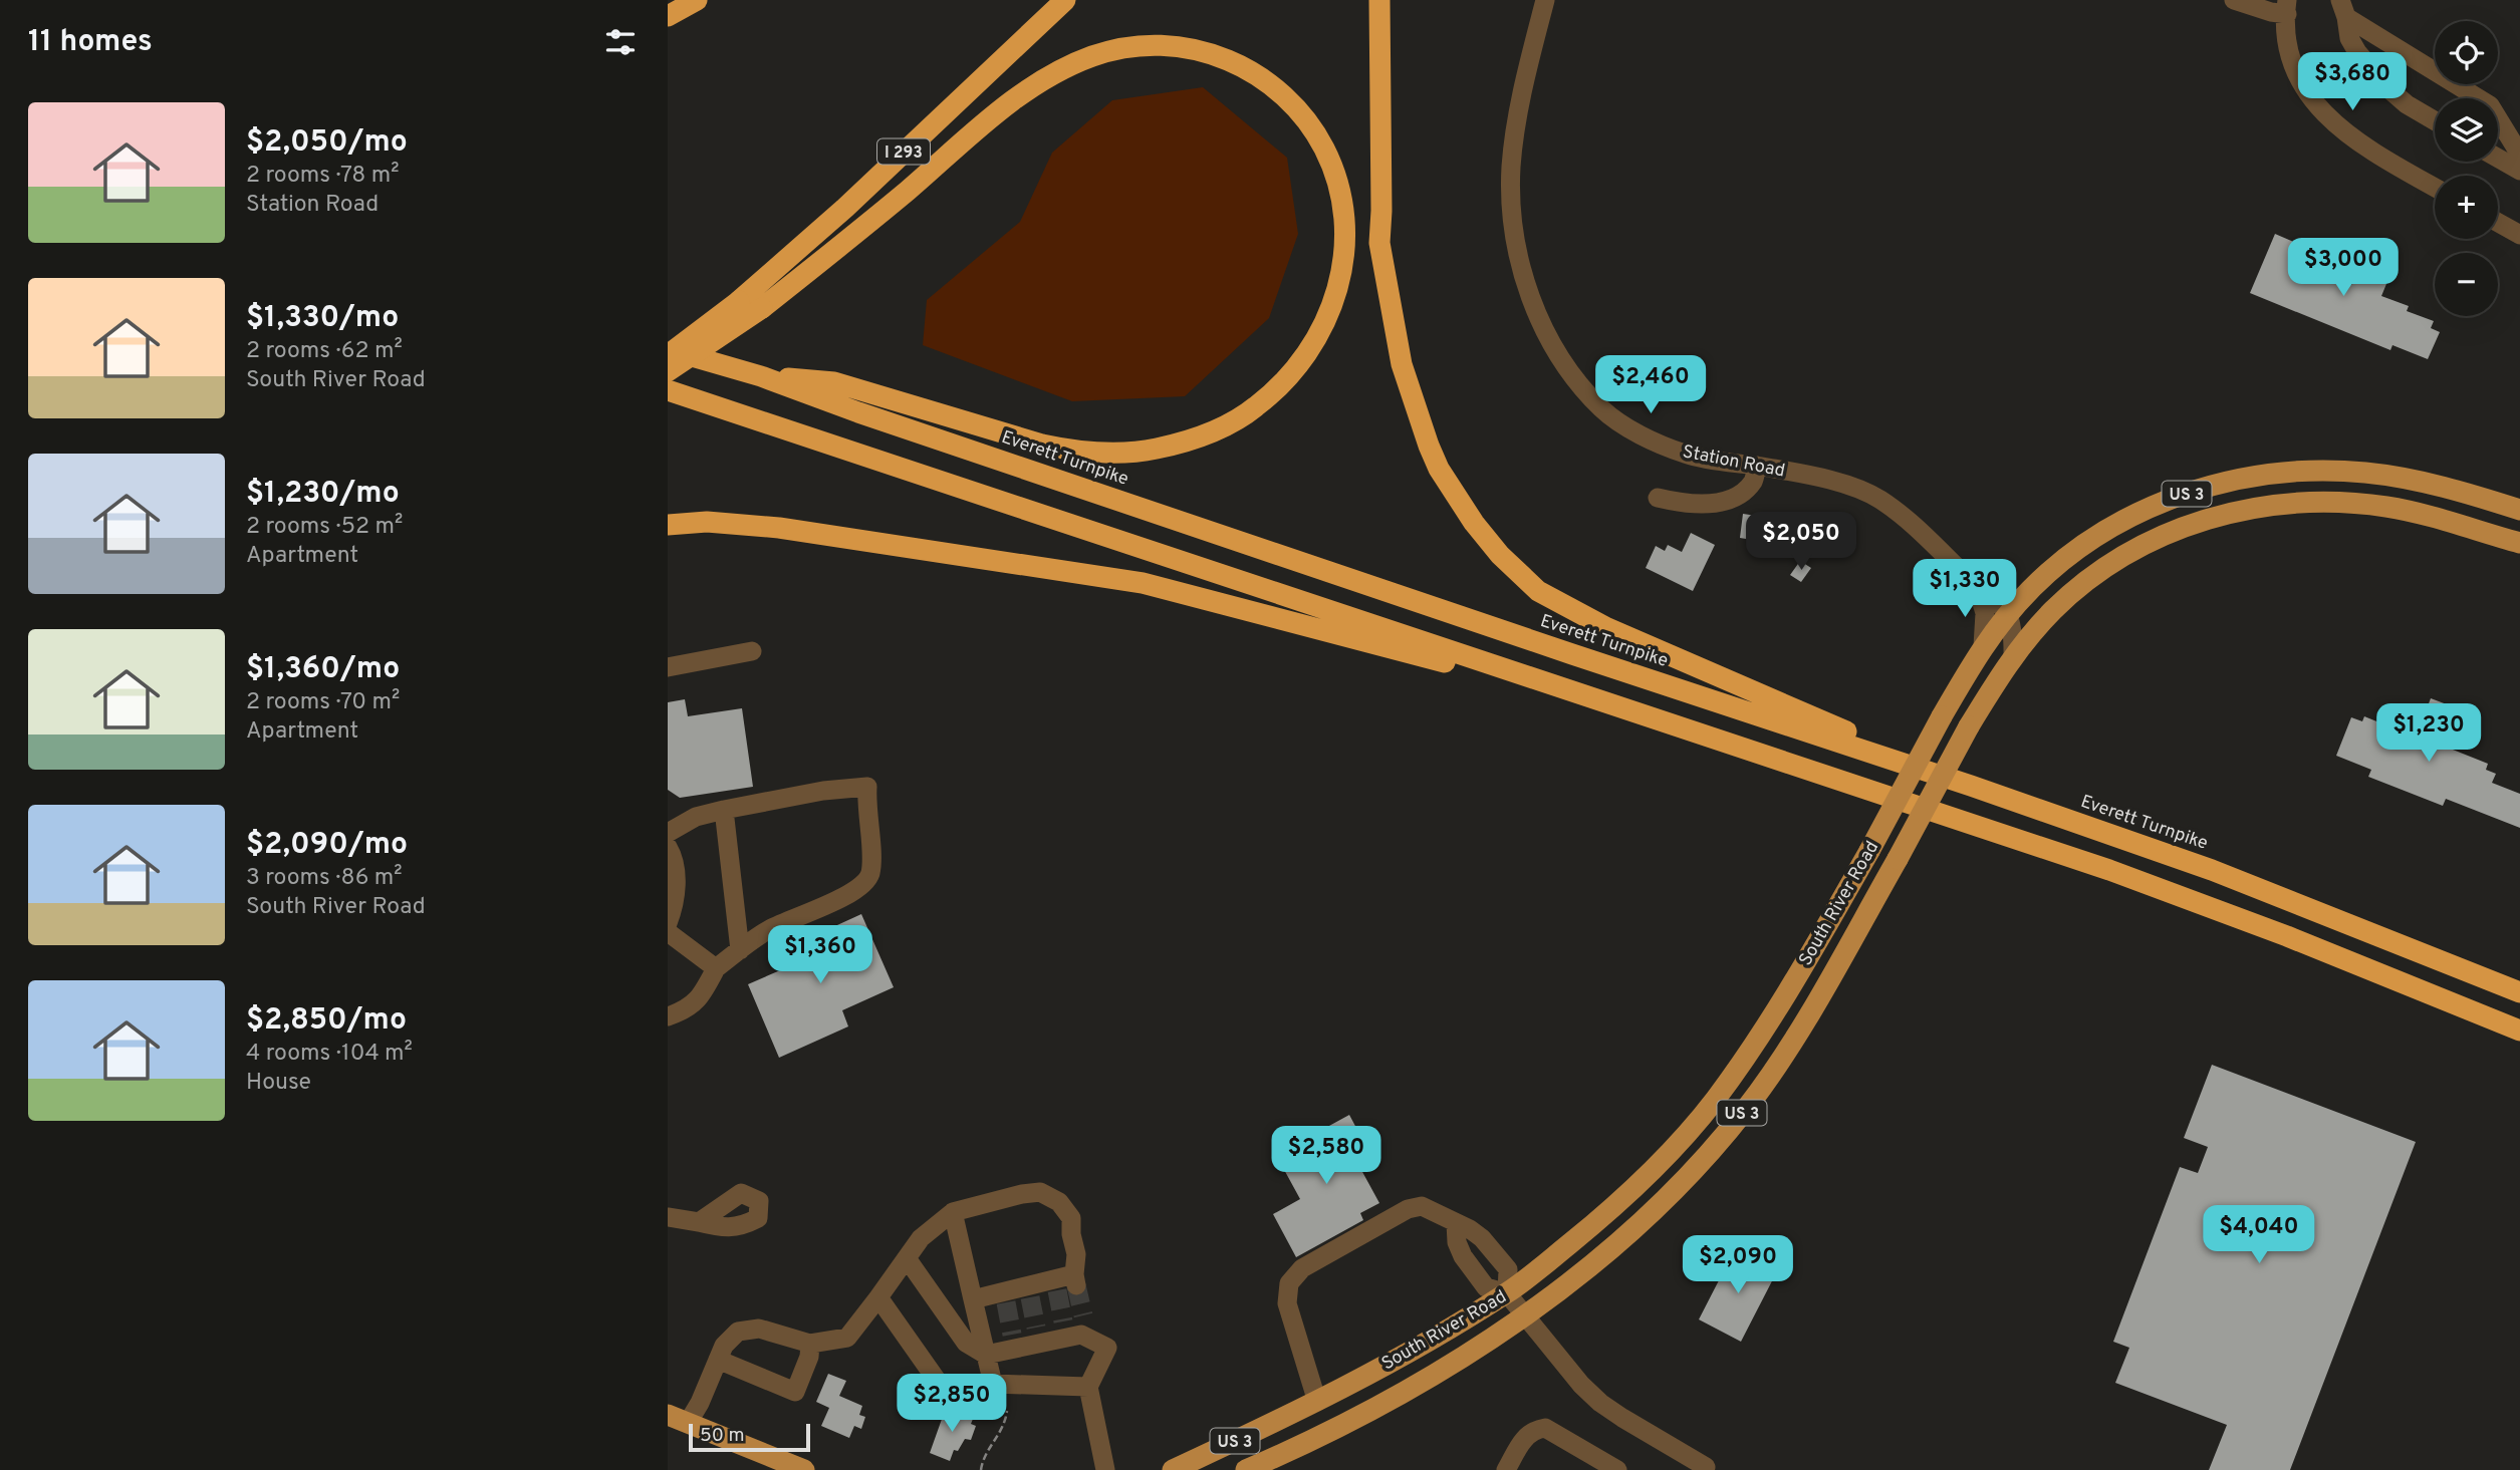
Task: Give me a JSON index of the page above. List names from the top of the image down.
{
  "streets": {
    "highway": ["I 293", "Everett Turnpike"],
    "main road": ["US 3", "South River Road"],
    "street": ["Station Road"]
  },
  "crossings": [
    ["Station Road", "South River Road"],
    ["US 3", "South River Road"]
  ],
  "scale_bar": "50 m",
  "page": {
    "heading": "11 homes",
    "map_buttons": ["+", "−"],
    "price": [
      "$3,680",
      "$3,000",
      "$2,460",
      "$2,050",
      "$1,330",
      "$1,230",
      "$1,360",
      "$2,580",
      "$4,040",
      "$2,090",
      "$2,850"
    ],
    "list": [
      {
        "name": "$2,050/mo",
        "note": "2 rooms · 78 m² · Station Road"
      },
      {
        "name": "$1,330/mo",
        "note": "2 rooms · 62 m² · South River Road"
      },
      {
        "name": "$1,230/mo",
        "note": "2 rooms · 52 m² · Apartment"
      },
      {
        "name": "$1,360/mo",
        "note": "2 rooms · 70 m² · Apartment"
      },
      {
        "name": "$2,090/mo",
        "note": "3 rooms · 86 m² · South River Road"
      },
      {
        "name": "$2,850/mo",
        "note": "4 rooms · 104 m² · House"
      }
    ],
    "scale": "50 m"
  }
}
